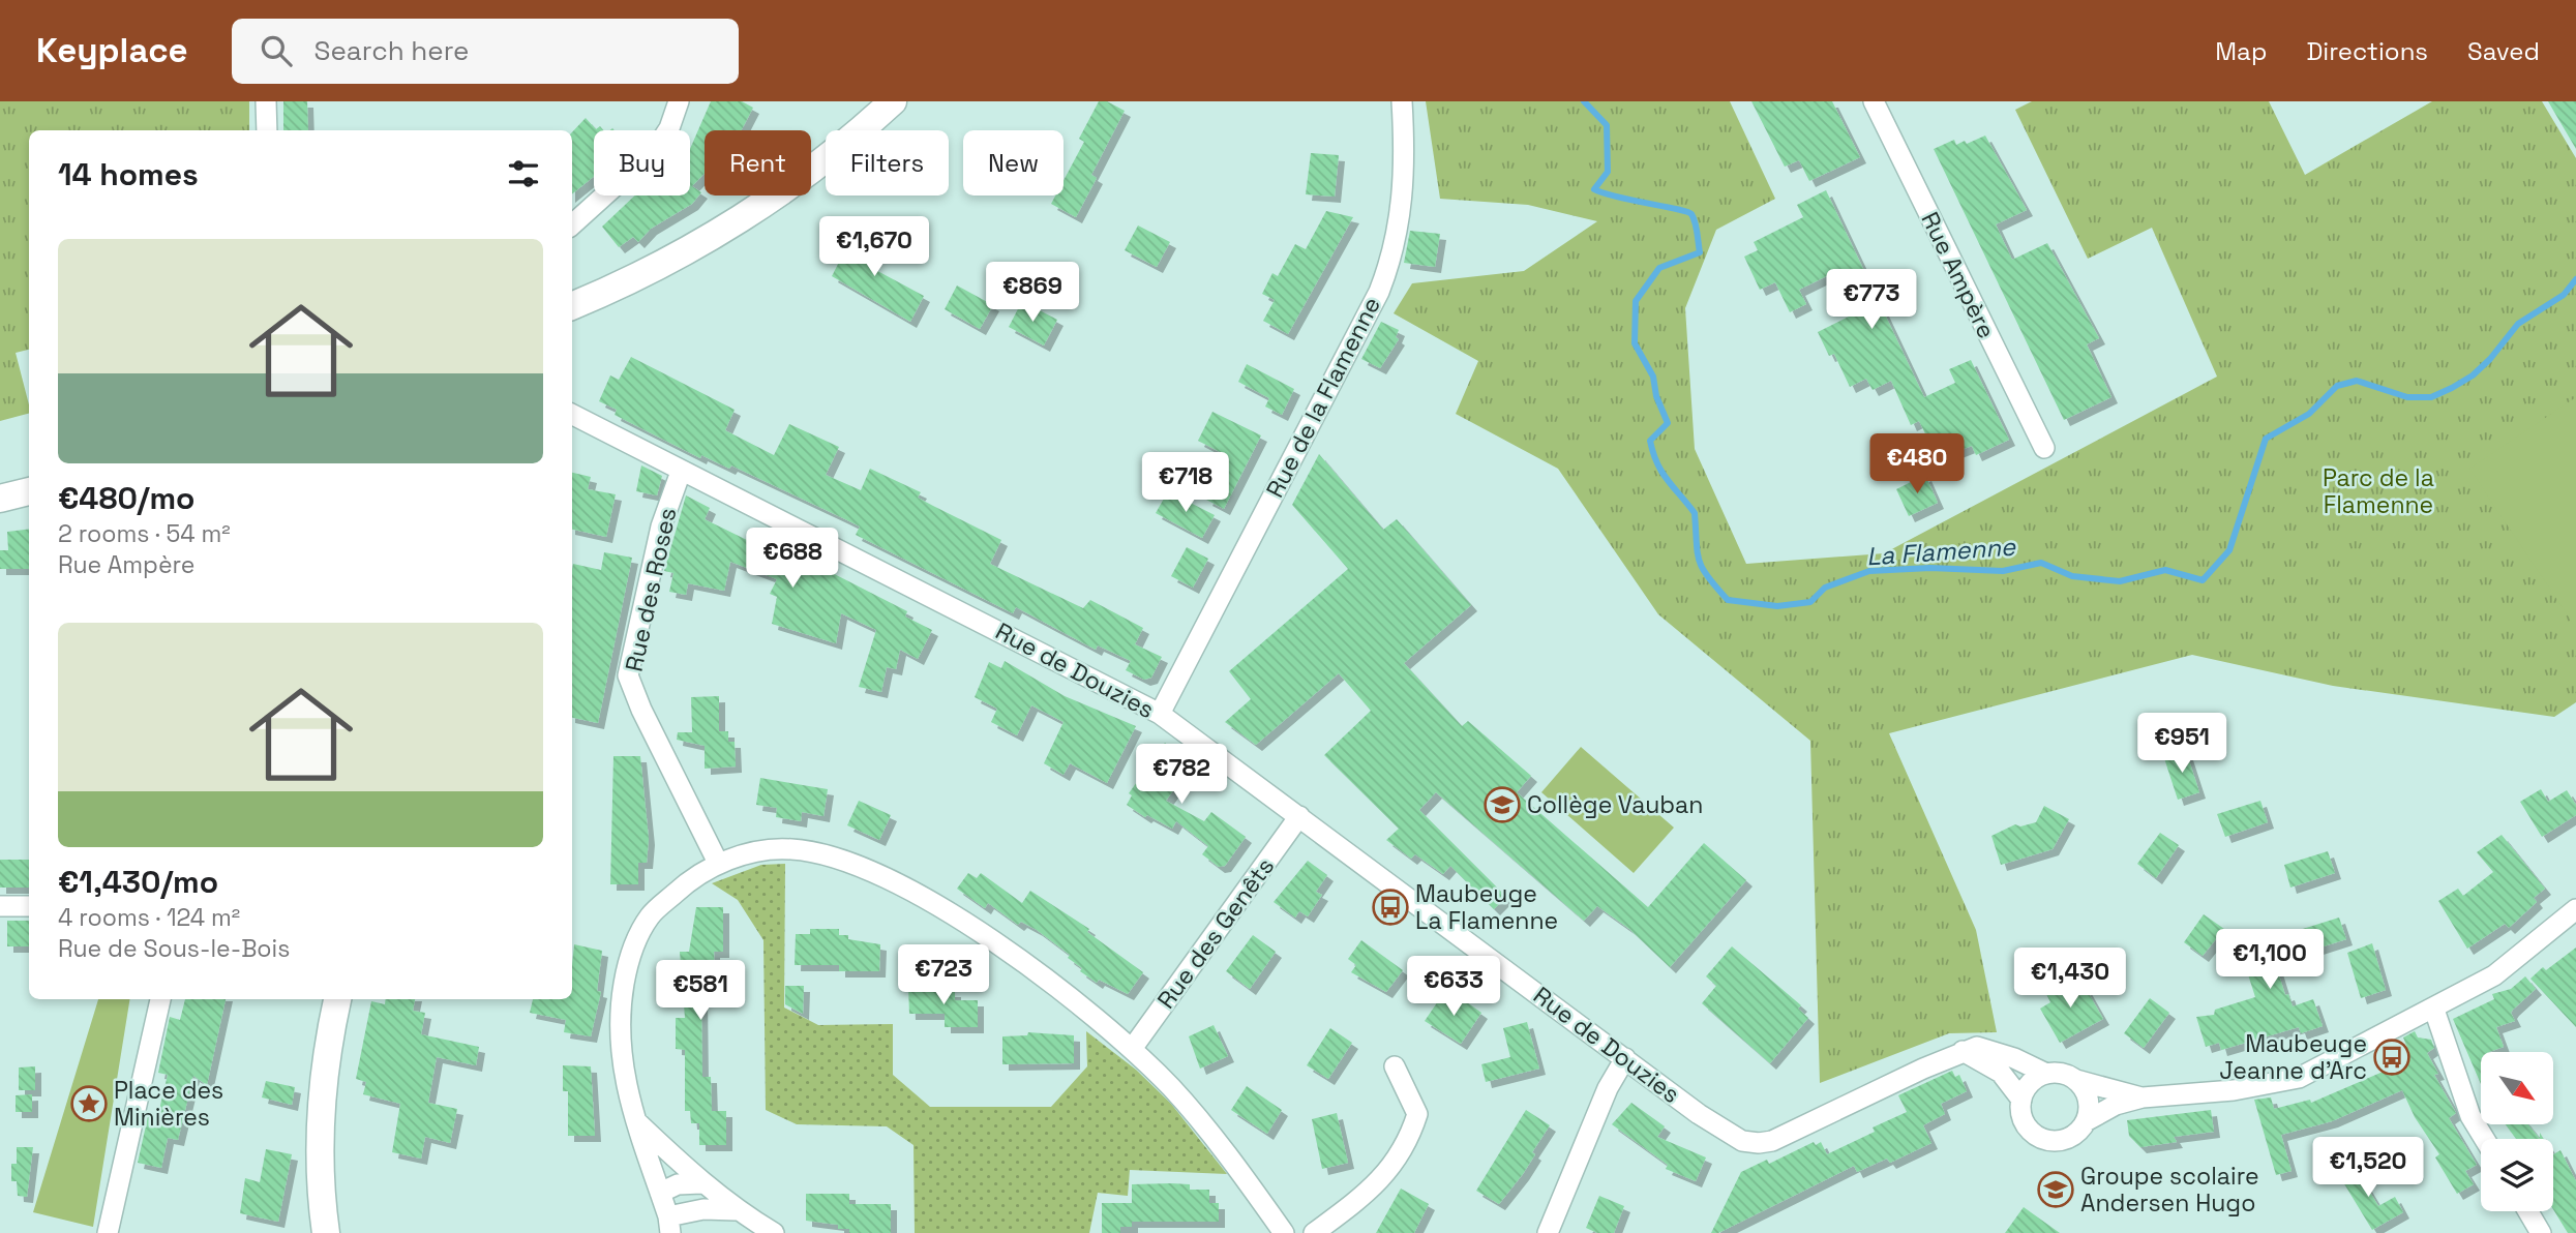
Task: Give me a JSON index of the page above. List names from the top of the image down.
{
  "streets": {
    "street": [
      "Rue Ampère",
      "Rue de la Flamenne",
      "Rue des Roses",
      "Rue de Douzies",
      "Rue des Genêts"
    ]
  },
  "crossings": [
    ["Rue de la Flamenne", "Rue de Douzies"],
    ["Rue des Roses", "Rue de Douzies"],
    ["Rue de Douzies", "Rue des Genêts"]
  ],
  "water": ["La Flamenne"],
  "parks": ["Parc de la Flamenne"],
  "places": {
    "school or university": ["Collège Vauban", "Groupe scolaire Andersen Hugo"],
    "bus stop": ["Maubeuge La Flamenne", "Maubeuge Jeanne d'Arc"],
    "place": ["Place des Minières"]
  },
  "north": "bottom right",
  "page": {
    "header": "Keyplace",
    "search": "Search here",
    "nav": ["Map", "Directions", "Saved"],
    "chip": [
      "Buy",
      "Rent",
      "Filters",
      "New"
    ],
    "heading": "14 homes",
    "price": [
      "€1,670",
      "€869",
      "€773",
      "€480",
      "€718",
      "€688",
      "€951",
      "€782",
      "€1,100",
      "€723",
      "€1,430",
      "€633",
      "€581",
      "€1,520"
    ],
    "list": [
      {
        "name": "€480/mo",
        "note": "2 rooms · 54 m² · Rue Ampère"
      },
      {
        "name": "€1,430/mo",
        "note": "4 rooms · 124 m² · Rue de Sous-le-Bois"
      }
    ]
  }
}
